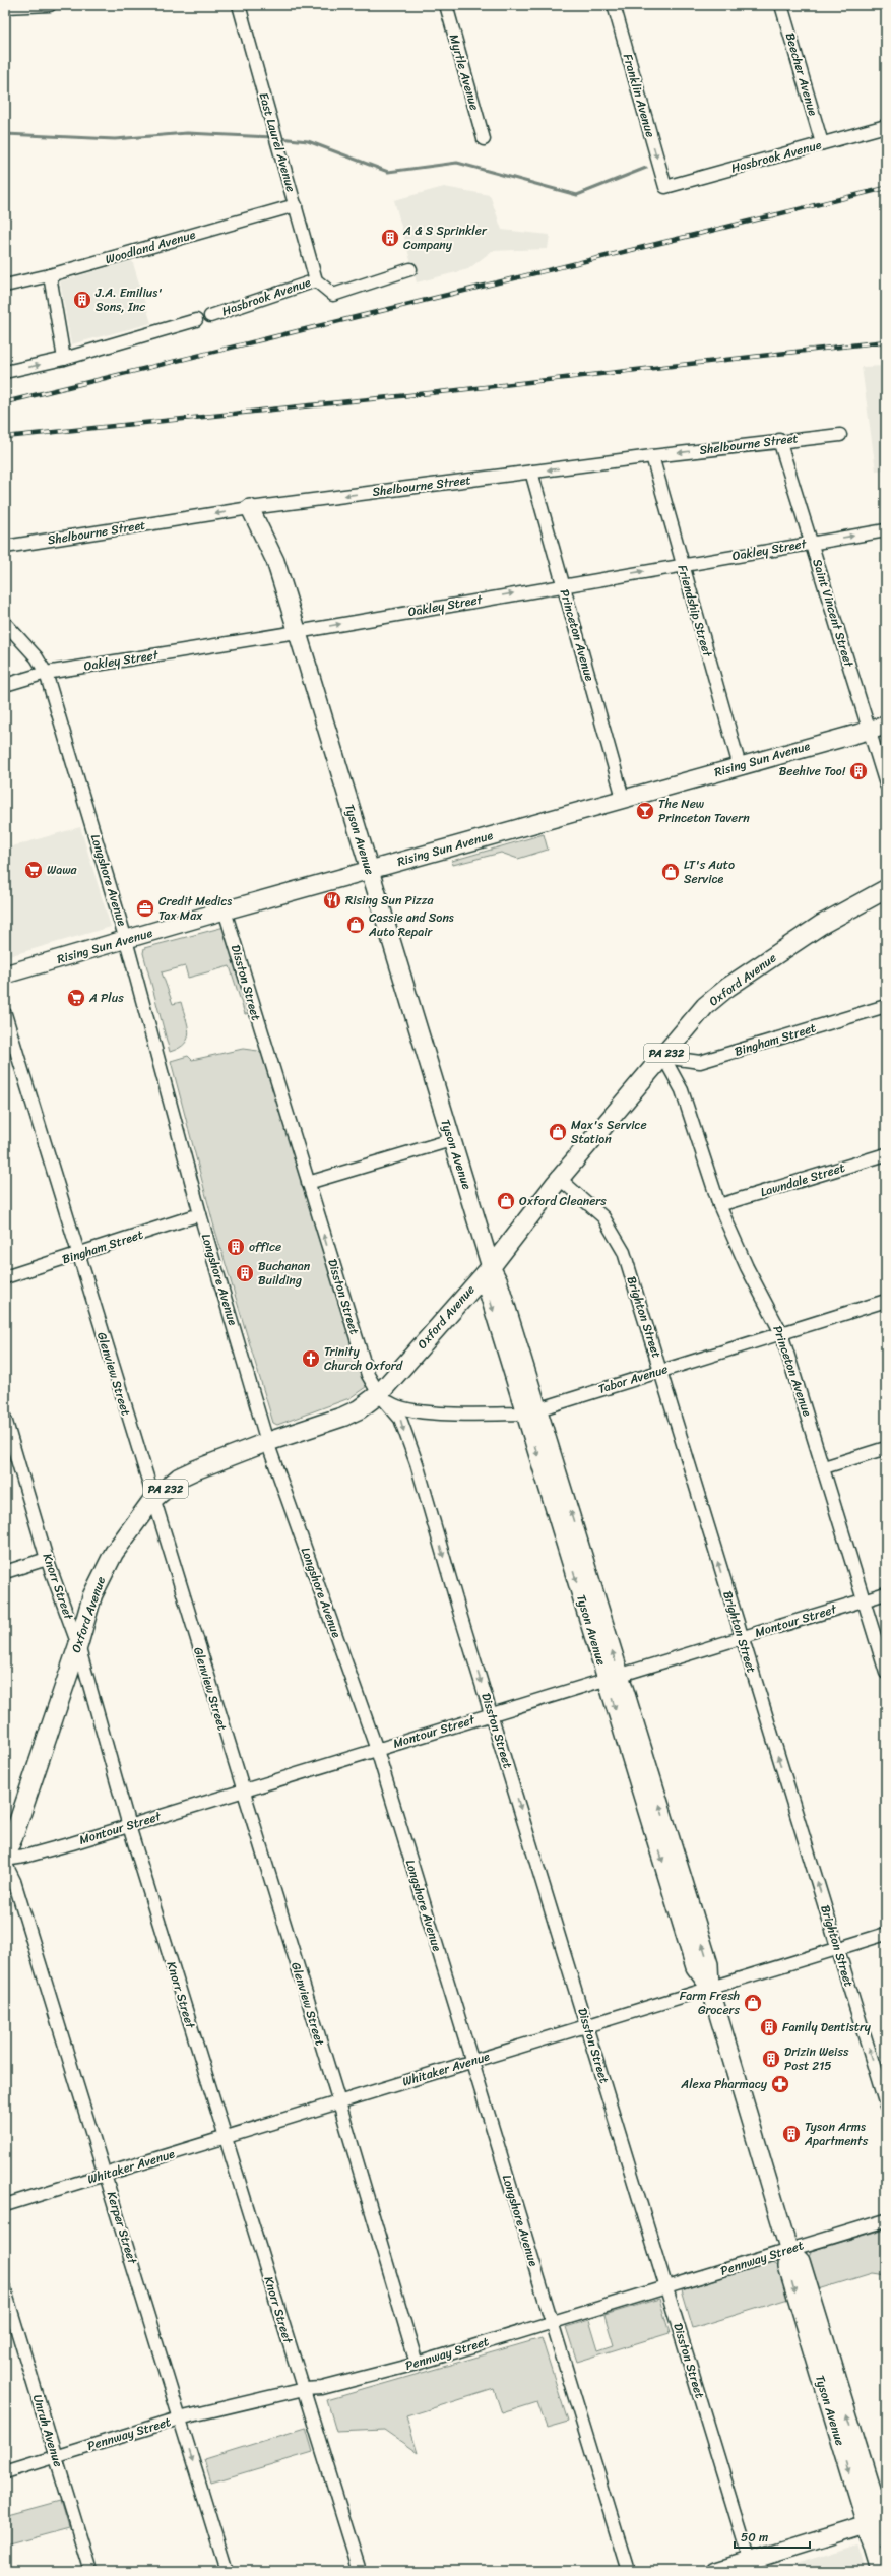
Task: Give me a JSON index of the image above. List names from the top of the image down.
{
  "streets": {
    "main road": ["Oxford Avenue", "PA 232"],
    "street": [
      "Myrtle Avenue",
      "Beecher Avenue",
      "Franklin Avenue",
      "East Laurel Avenue",
      "Hasbrook Avenue",
      "Woodland Avenue",
      "Shelbourne Street",
      "Oakley Street",
      "Friendship Street",
      "Saint Vincent Street",
      "Princeton Avenue",
      "Rising Sun Avenue",
      "Tyson Avenue",
      "Longshore Avenue",
      "Disston Street",
      "Bingham Street",
      "Lawndale Street",
      "Brighton Street",
      "Glenview Street",
      "Tabor Avenue",
      "Knorr Street",
      "Montour Street",
      "Whitaker Avenue",
      "Kerper Street",
      "Pennway Street",
      "Unruh Avenue"
    ]
  },
  "crossings": [
    ["Beecher Avenue", "Hasbrook Avenue"],
    ["Franklin Avenue", "Hasbrook Avenue"],
    ["East Laurel Avenue", "Hasbrook Avenue"],
    ["East Laurel Avenue", "Woodland Avenue"],
    ["Shelbourne Street", "Friendship Street"],
    ["Shelbourne Street", "Saint Vincent Street"],
    ["Shelbourne Street", "Princeton Avenue"],
    ["Shelbourne Street", "Tyson Avenue"],
    ["Oakley Street", "Friendship Street"],
    ["Oakley Street", "Saint Vincent Street"],
    ["Oakley Street", "Princeton Avenue"],
    ["Oakley Street", "Tyson Avenue"],
    ["Oakley Street", "Longshore Avenue"],
    ["Friendship Street", "Rising Sun Avenue"],
    ["Saint Vincent Street", "Rising Sun Avenue"],
    ["Princeton Avenue", "Rising Sun Avenue"],
    ["Princeton Avenue", "Oxford Avenue"],
    ["Princeton Avenue", "Bingham Street"],
    ["Princeton Avenue", "Lawndale Street"],
    ["Princeton Avenue", "Tabor Avenue"],
    ["Princeton Avenue", "Montour Street"],
    ["Rising Sun Avenue", "Tyson Avenue"],
    ["Rising Sun Avenue", "Longshore Avenue"],
    ["Rising Sun Avenue", "Disston Street"],
    ["Tyson Avenue", "Oxford Avenue"],
    ["Tyson Avenue", "Tabor Avenue"],
    ["Tyson Avenue", "Montour Street"],
    ["Tyson Avenue", "Whitaker Avenue"],
    ["Tyson Avenue", "Pennway Street"],
    ["Longshore Avenue", "Oxford Avenue"],
    ["Longshore Avenue", "Bingham Street"],
    ["Longshore Avenue", "Montour Street"],
    ["Longshore Avenue", "Whitaker Avenue"],
    ["Longshore Avenue", "Pennway Street"],
    ["Oxford Avenue", "Disston Street"],
    ["Oxford Avenue", "Bingham Street"],
    ["Oxford Avenue", "Brighton Street"],
    ["Oxford Avenue", "Glenview Street"],
    ["Oxford Avenue", "Tabor Avenue"],
    ["Oxford Avenue", "Knorr Street"],
    ["Disston Street", "Tabor Avenue"],
    ["Disston Street", "Montour Street"],
    ["Disston Street", "Whitaker Avenue"],
    ["Disston Street", "Pennway Street"],
    ["Bingham Street", "Glenview Street"],
    ["Brighton Street", "Tabor Avenue"],
    ["Brighton Street", "Montour Street"],
    ["Brighton Street", "Whitaker Avenue"],
    ["Glenview Street", "Montour Street"],
    ["Glenview Street", "Whitaker Avenue"],
    ["Glenview Street", "Pennway Street"],
    ["Knorr Street", "Montour Street"],
    ["Knorr Street", "Whitaker Avenue"],
    ["Knorr Street", "Pennway Street"],
    ["Whitaker Avenue", "Kerper Street"],
    ["Kerper Street", "Pennway Street"],
    ["Pennway Street", "Unruh Avenue"]
  ],
  "one_way": [
    "Franklin Avenue",
    "Shelbourne Street",
    "Oakley Street",
    "Brighton Street"
  ],
  "places": {
    "building": [
      "A & S Sprinkler Company",
      "J.A. Emilius' Sons, Inc",
      "Beehive Too!",
      "office",
      "Buchanan Building",
      "Family Dentistry",
      "Drizin Weiss Post 215",
      "Tyson Arms Apartments"
    ],
    "bar": ["The New Princeton Tavern"],
    "supermarket": ["Wawa", "A Plus"],
    "shop": [
      "LT's Auto Service",
      "Cassie and Sons Auto Repair",
      "Max's Service Station",
      "Oxford Cleaners",
      "Farm Fresh Grocers"
    ],
    "restaurant": ["Rising Sun Pizza"],
    "office": ["Credit Medics Tax Max"],
    "church": ["Trinity Church Oxford"],
    "pharmacy": ["Alexa Pharmacy"]
  },
  "scale_bar": "50 m"
}
